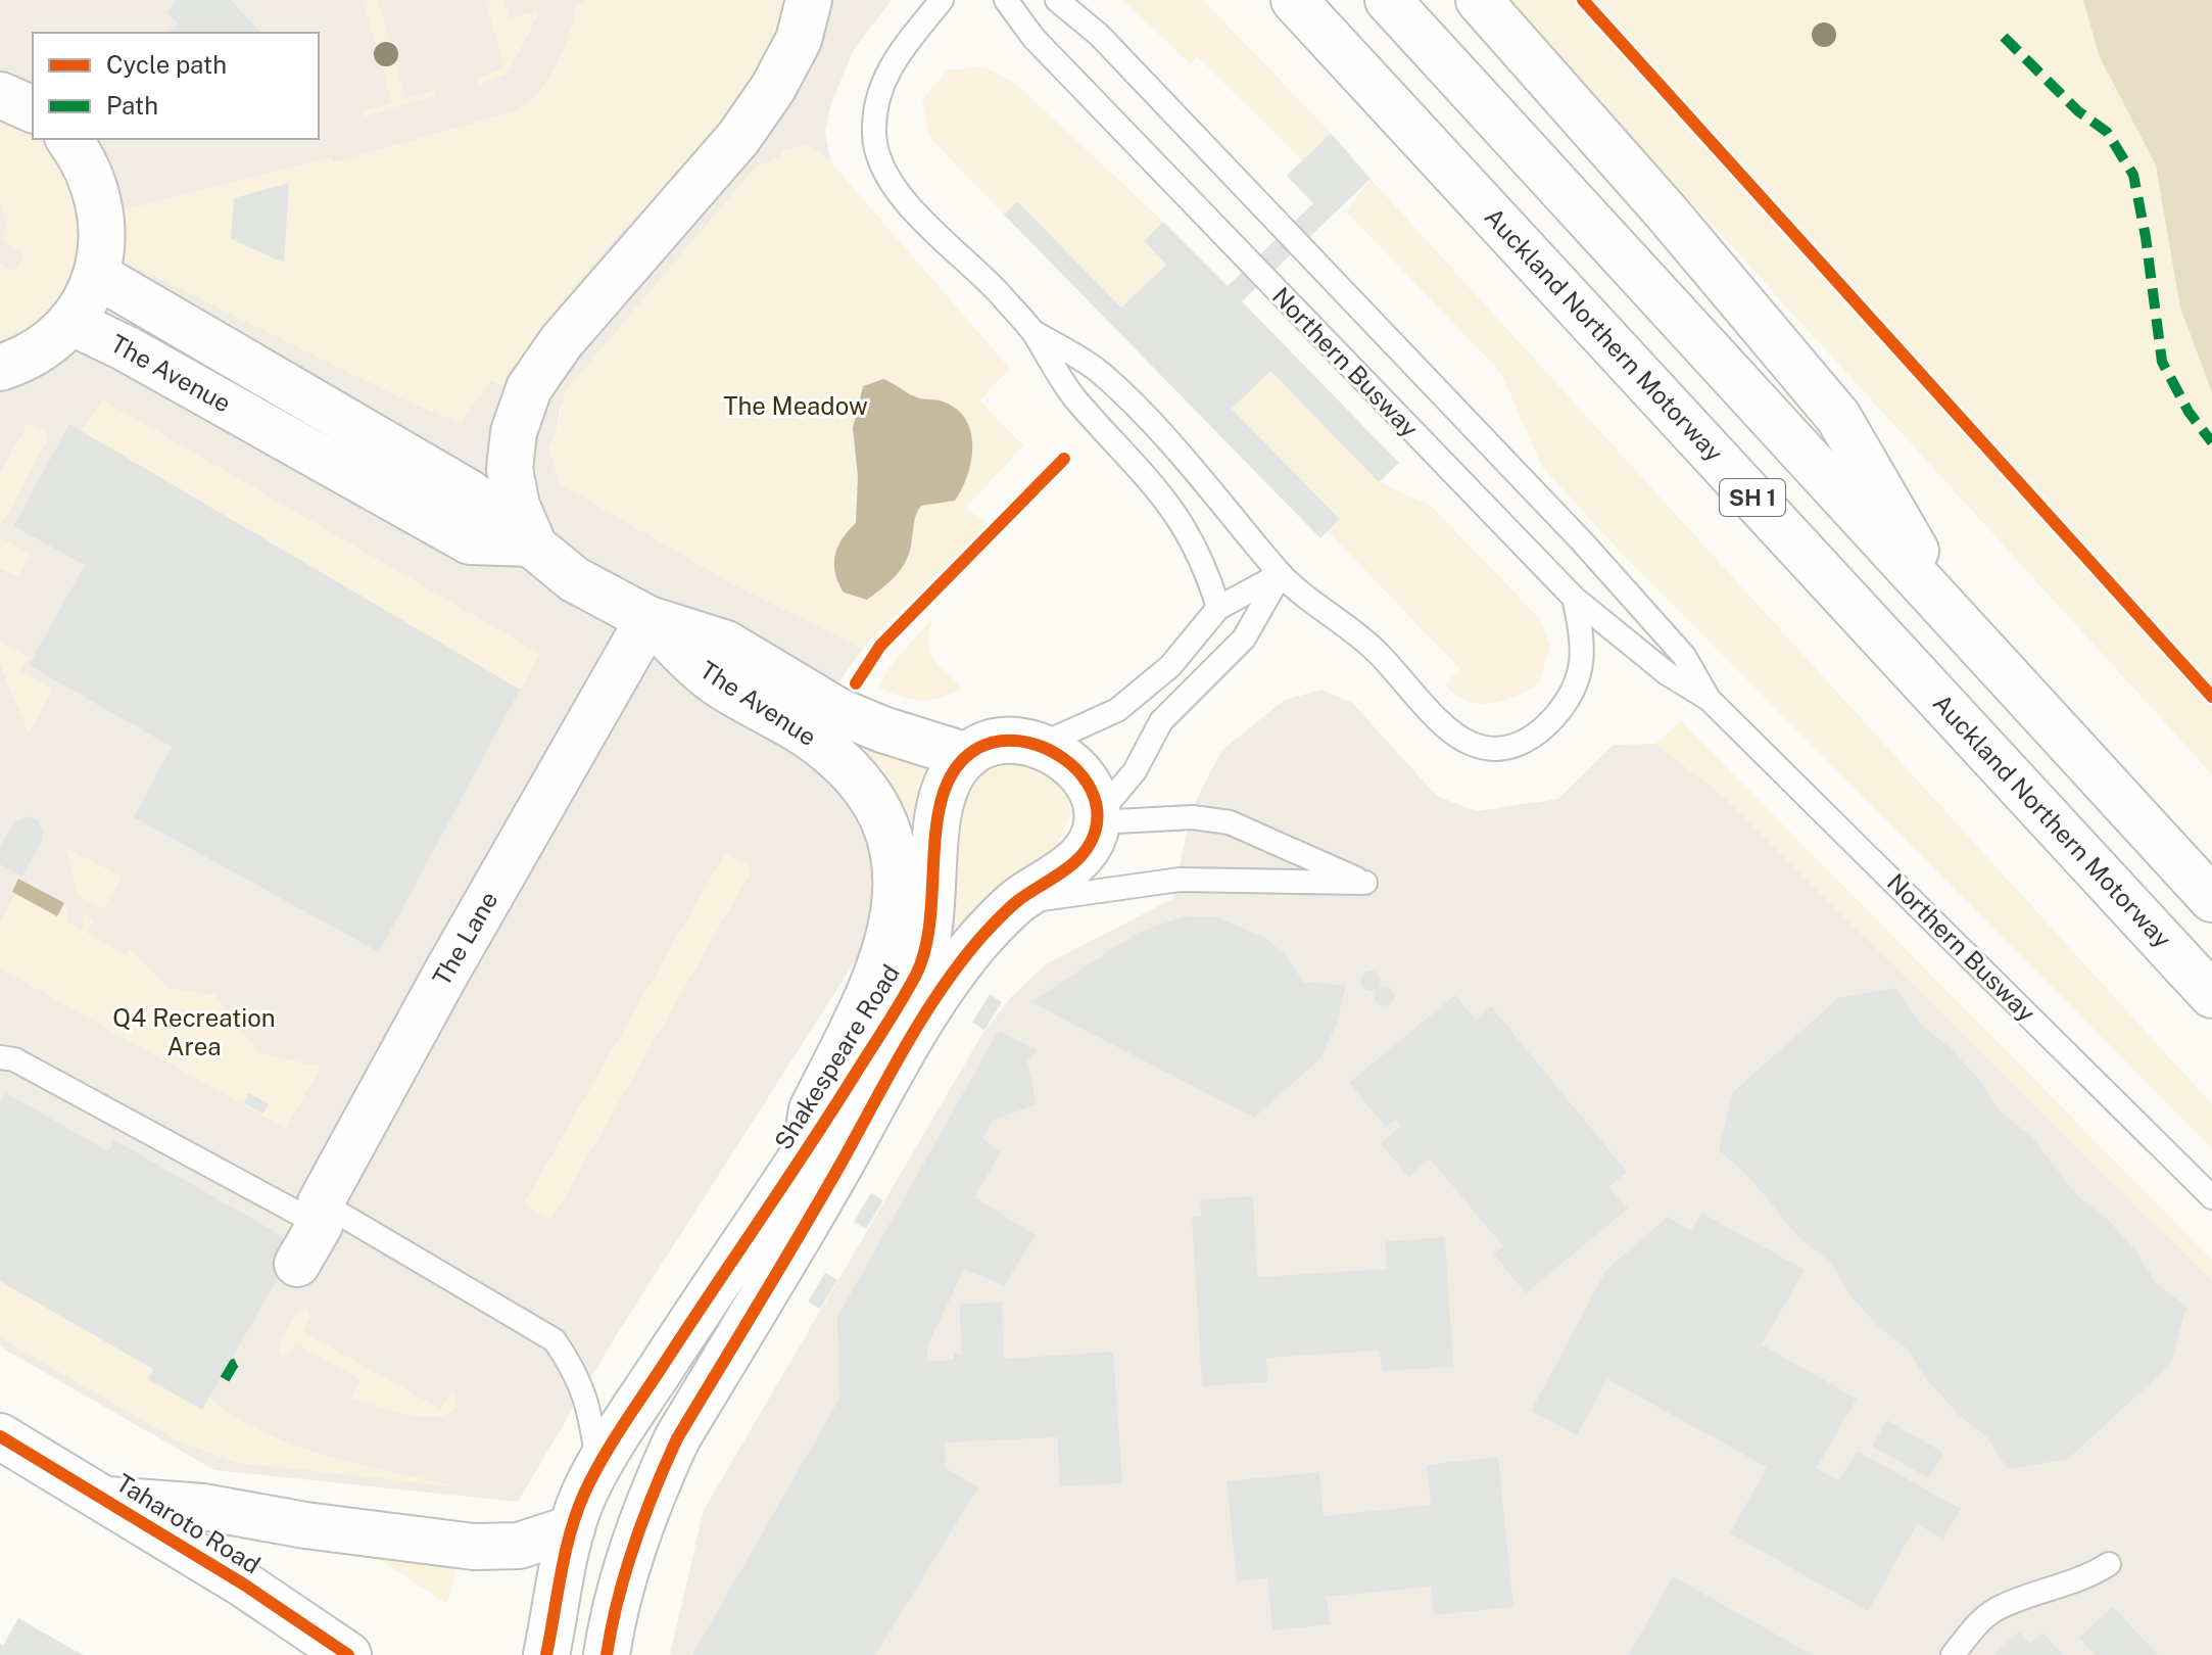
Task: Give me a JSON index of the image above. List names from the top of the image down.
{
  "streets": {
    "main road": [
      "Auckland Northern Motorway",
      "The Avenue",
      "SH 1",
      "The Lane",
      "Shakespeare Road",
      "Taharoto Road"
    ],
    "lane": ["Northern Busway"]
  },
  "crossings": [
    ["The Avenue", "The Lane"],
    ["The Avenue", "Shakespeare Road"]
  ],
  "parks": ["The Meadow", "Q4 Recreation Area"],
  "legend": ["Cycle path", "Path"]
}
